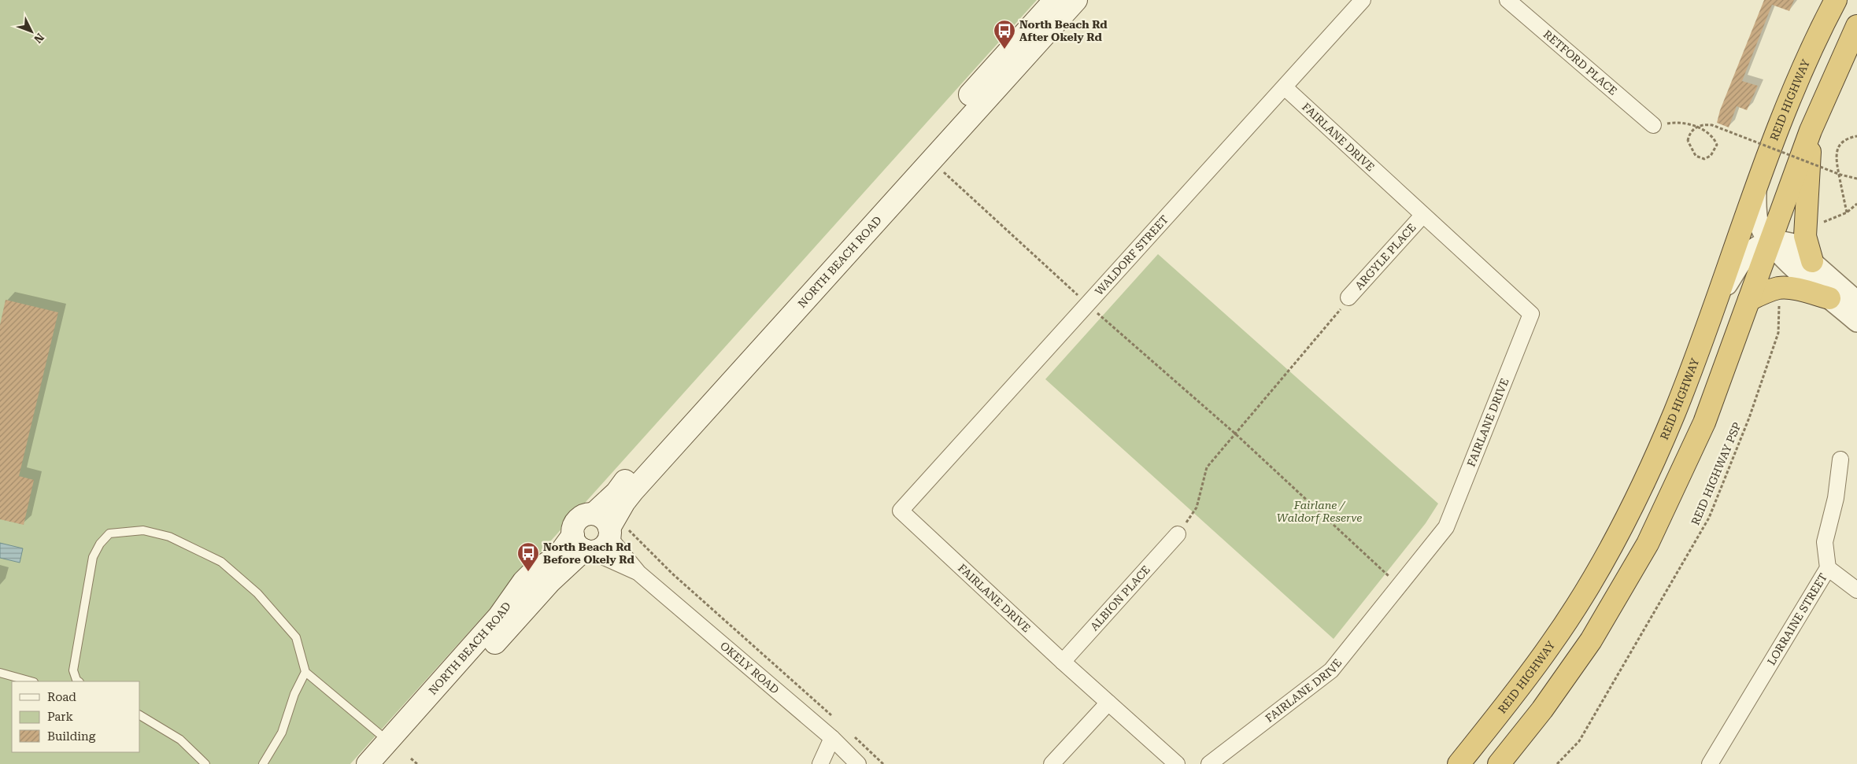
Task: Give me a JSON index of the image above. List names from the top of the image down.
{
  "streets": {
    "highway": ["REID HIGHWAY"],
    "main road": ["NORTH BEACH ROAD"],
    "street": [
      "RETFORD PLACE",
      "FAIRLANE DRIVE",
      "WALDORF STREET",
      "ARGYLE PLACE",
      "ALBION PLACE",
      "LORRAINE STREET",
      "OKELY ROAD"
    ],
    "path": ["REID HIGHWAY PSP"]
  },
  "crossings": [
    ["FAIRLANE DRIVE", "WALDORF STREET"],
    ["FAIRLANE DRIVE", "ARGYLE PLACE"],
    ["FAIRLANE DRIVE", "ALBION PLACE"],
    ["NORTH BEACH ROAD", "OKELY ROAD"]
  ],
  "parks": ["Fairlane / Waldorf Reserve"],
  "places": {
    "bus stop": ["North Beach Rd After Okely Rd", "North Beach Rd Before Okely Rd"]
  },
  "legend": ["Road", "Park", "Building"],
  "north": "bottom right"
}
